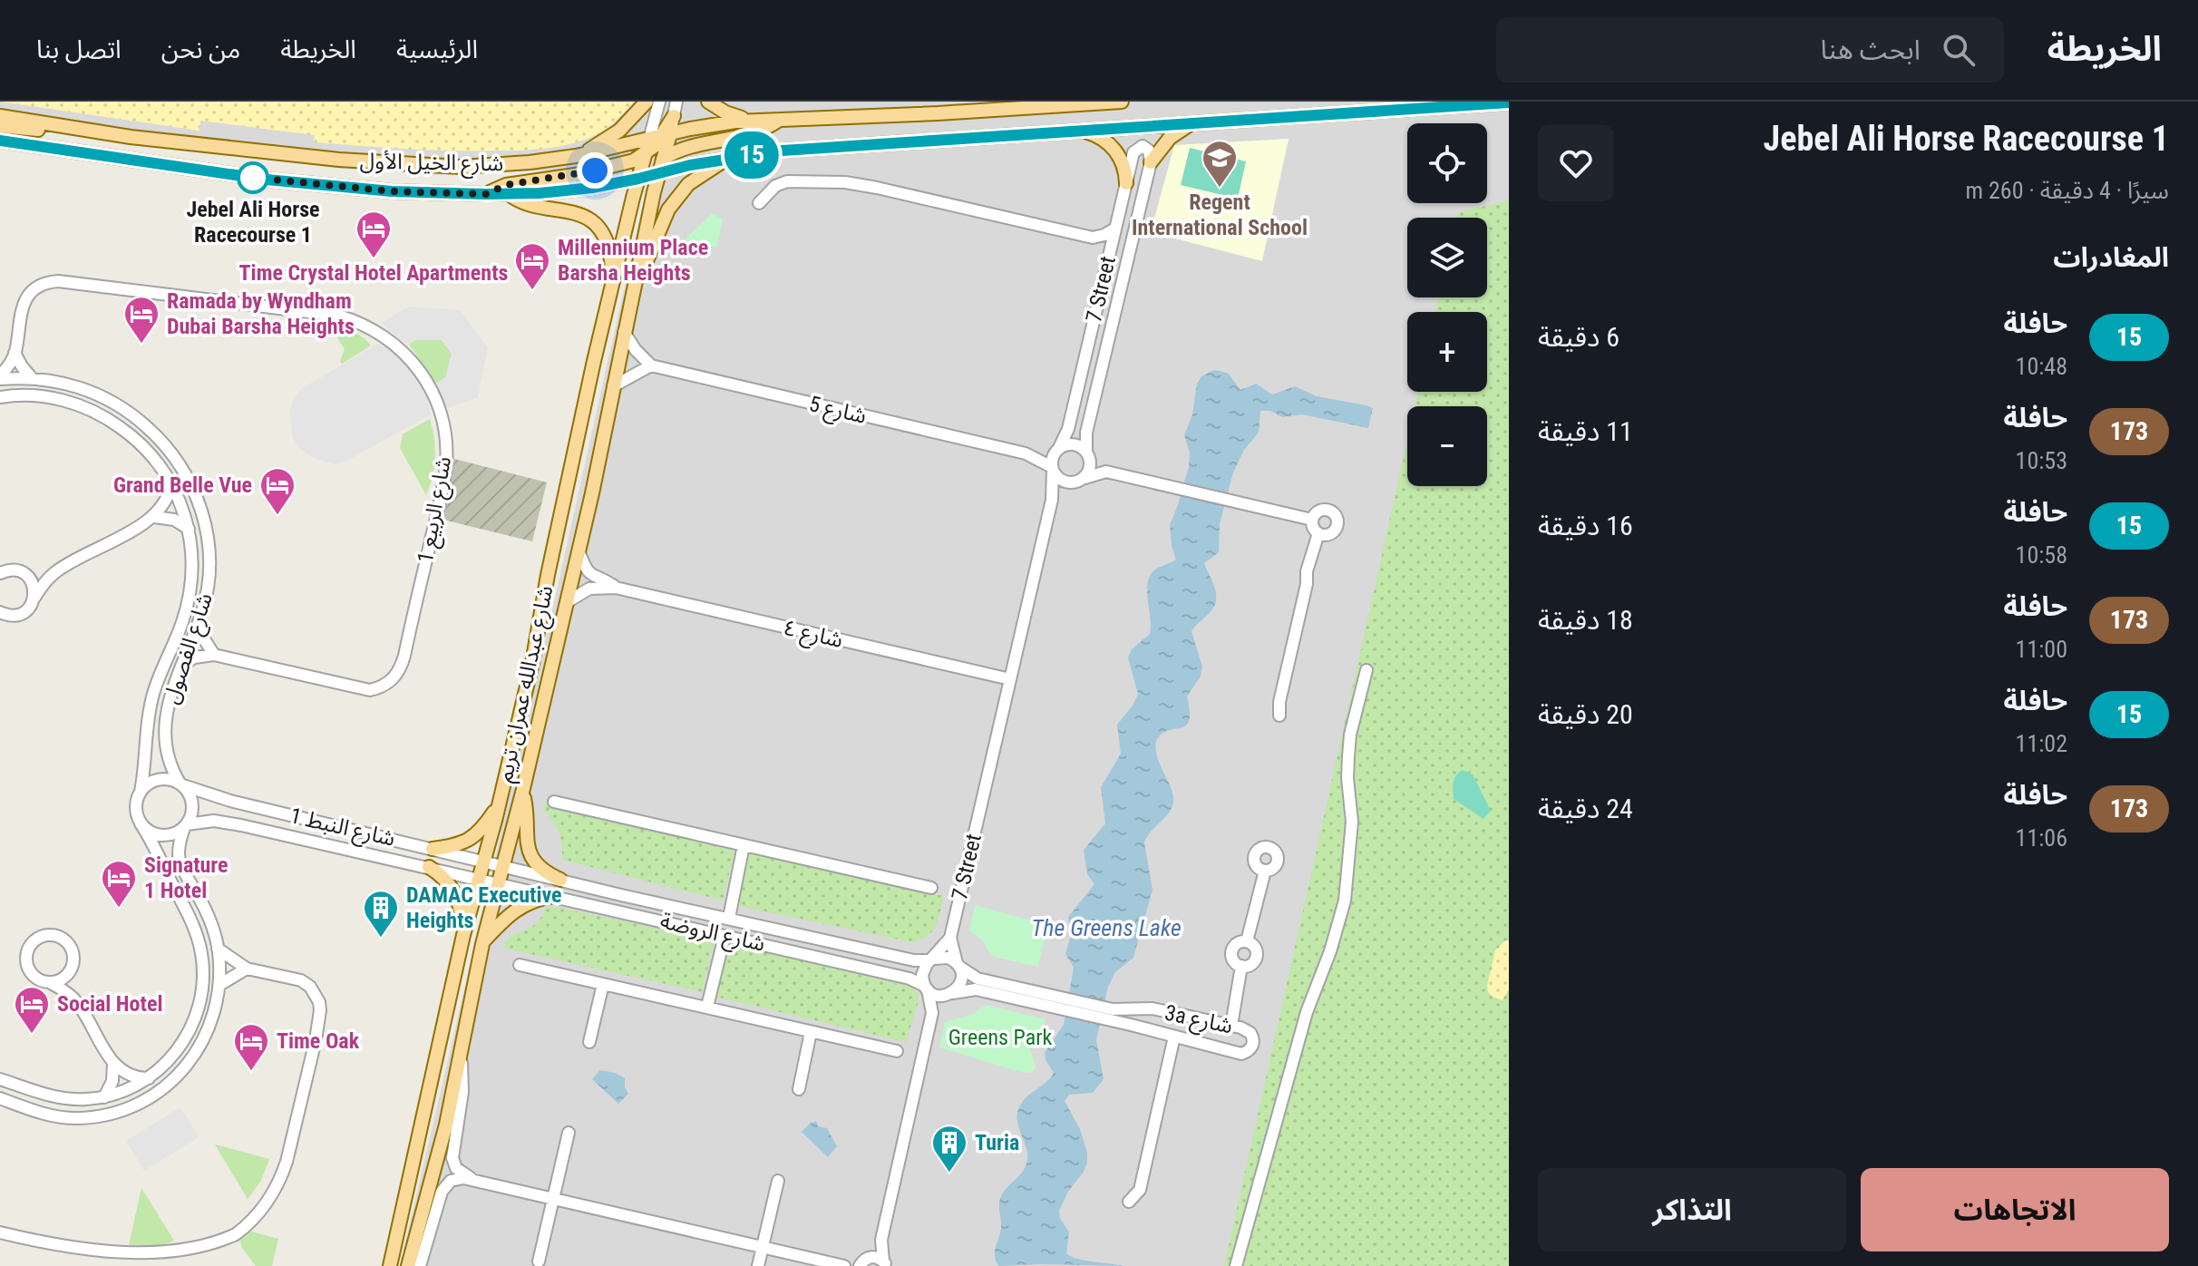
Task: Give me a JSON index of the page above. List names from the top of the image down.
{
  "streets": {
    "main road": ["شارع الخيل الأول", "شارع عبدالله عمران تريم"],
    "street": [
      "7 Street",
      "شارع 5",
      "شارع الربيع 1",
      "شارع ٤",
      "شارع الفصول",
      "شارع النبط 1",
      "شارع الروضة",
      "3a شارع"
    ]
  },
  "crossings": [
    ["شارع الخيل الأول", "شارع عبدالله عمران تريم"],
    ["7 Street", "شارع 5"],
    ["7 Street", "شارع ٤"],
    ["شارع الربيع 1", "شارع الفصول"],
    ["شارع ٤", "شارع عبدالله عمران تريم"],
    ["شارع الفصول", "شارع النبط 1"],
    ["شارع عبدالله عمران تريم", "شارع النبط 1"],
    ["شارع عبدالله عمران تريم", "شارع الروضة"],
    ["شارع النبط 1", "شارع الروضة"],
    ["شارع الروضة", "3a شارع"]
  ],
  "water": ["The Greens Lake"],
  "parks": ["Greens Park"],
  "places": {
    "other": ["Jebel Ali Horse Racecourse 1"],
    "school or university": ["Regent International School"],
    "hotel": [
      "Time Crystal Hotel Apartments",
      "Millennium Place Barsha Heights",
      "Ramada by Wyndham Dubai Barsha Heights",
      "Grand Belle Vue",
      "Signature 1 Hotel",
      "Social Hotel",
      "Time Oak"
    ],
    "building": ["DAMAC Executive Heights", "Turia"]
  },
  "lines": ["bus line 15"],
  "page": {
    "header": "الخريطة",
    "search": "ابحث هنا",
    "nav": [
      "الرئيسية",
      "الخريطة",
      "من نحن",
      "اتصل بنا"
    ],
    "heading": [
      ["Jebel Ali Horse Racecourse 1", "سيرًا · 4 دقيقة · 260 m"],
      "المغادرات"
    ],
    "on_map": "15",
    "map_buttons": ["+", "−"],
    "list": [
      {
        "mark": "15",
        "name": "حافلة",
        "note": "10:48",
        "value": "6 دقيقة"
      },
      {
        "mark": "173",
        "name": "حافلة",
        "note": "10:53",
        "value": "11 دقيقة"
      },
      {
        "mark": "15",
        "name": "حافلة",
        "note": "10:58",
        "value": "16 دقيقة"
      },
      {
        "mark": "173",
        "name": "حافلة",
        "note": "11:00",
        "value": "18 دقيقة"
      },
      {
        "mark": "15",
        "name": "حافلة",
        "note": "11:02",
        "value": "20 دقيقة"
      },
      {
        "mark": "173",
        "name": "حافلة",
        "note": "11:06",
        "value": "24 دقيقة"
      }
    ],
    "buttons": ["الاتجاهات", "التذاكر"]
  }
}
